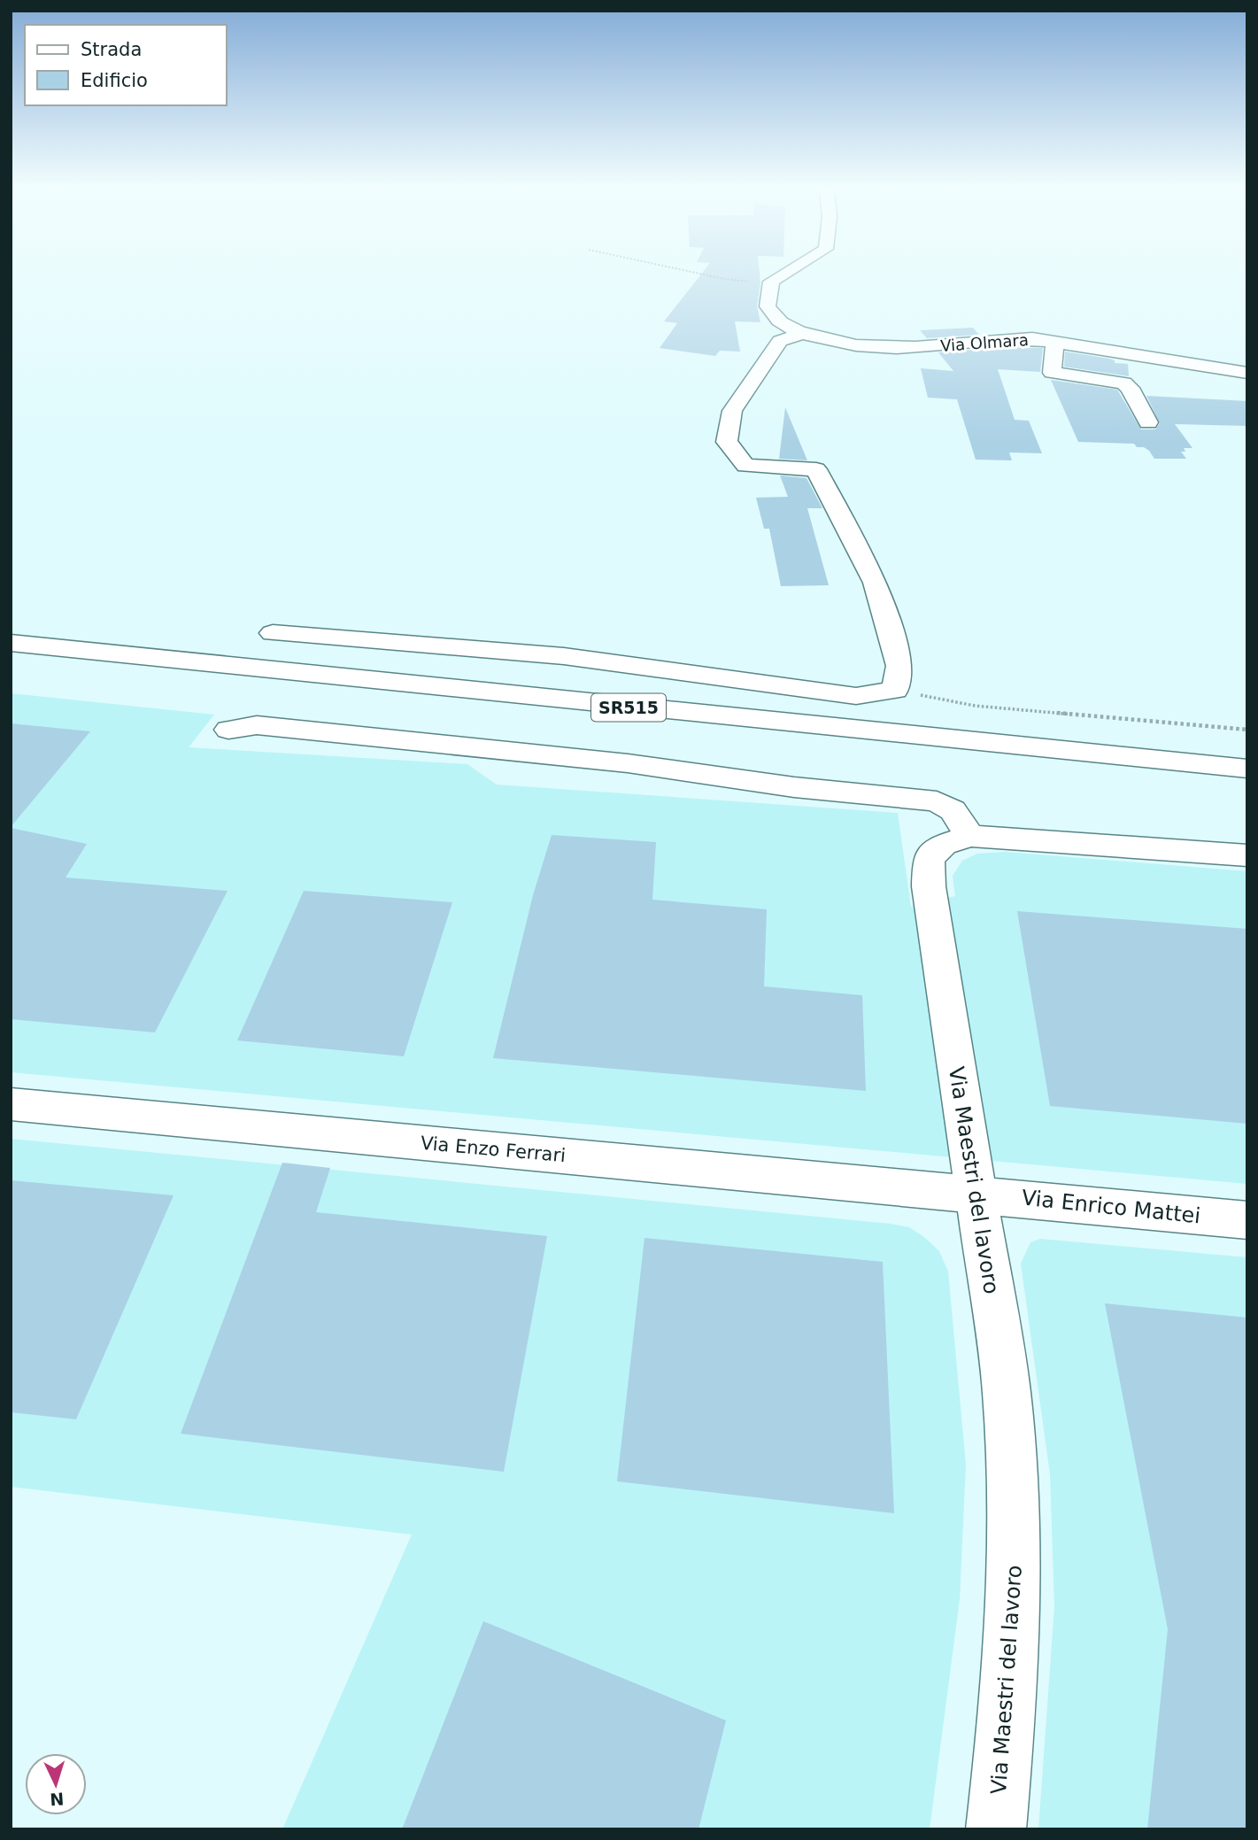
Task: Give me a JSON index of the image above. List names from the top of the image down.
{
  "streets": {
    "street": [
      "Via Olmara",
      "SR515",
      "Via Enzo Ferrari",
      "Via Maestri del lavoro",
      "Via Enrico Mattei"
    ]
  },
  "crossings": [
    ["Via Enzo Ferrari", "Via Maestri del lavoro"],
    ["Via Enzo Ferrari", "Via Enrico Mattei"],
    ["Via Maestri del lavoro", "Via Enrico Mattei"]
  ],
  "legend": ["Strada", "Edificio"],
  "north": "bottom"
}
